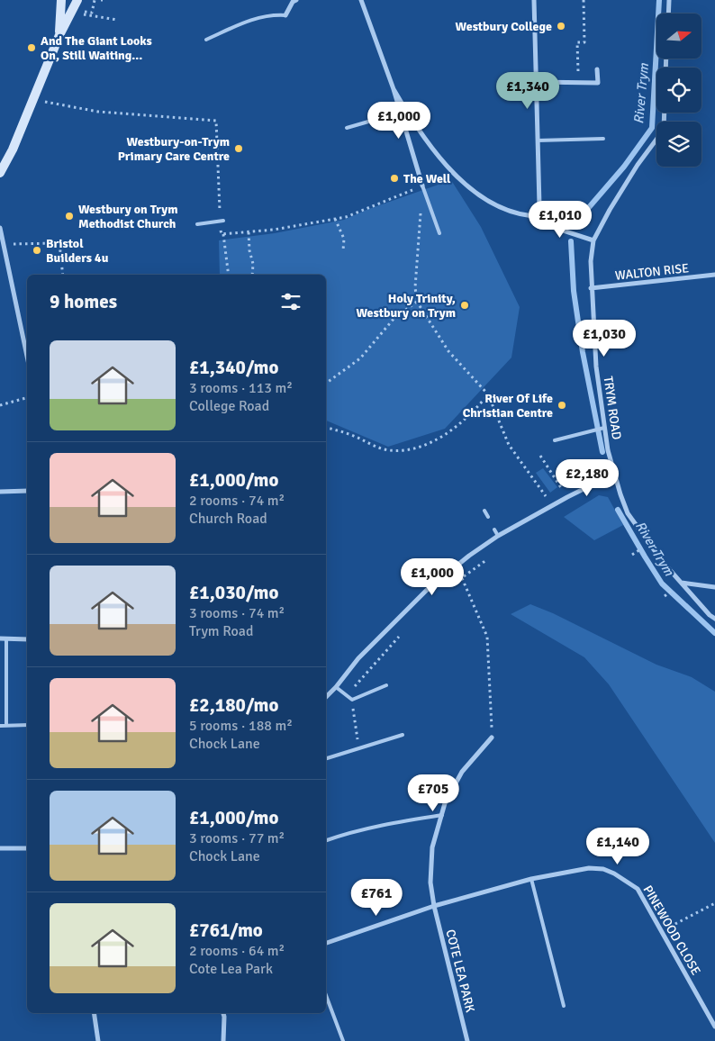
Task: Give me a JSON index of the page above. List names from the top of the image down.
{
  "streets": {
    "street": [
      "WALTON RISE",
      "TRYM ROAD",
      "PINEWOOD CLOSE",
      "COTE LEA PARK"
    ]
  },
  "crossings": [
    ["WALTON RISE", "TRYM ROAD"],
    ["PINEWOOD CLOSE", "COTE LEA PARK"]
  ],
  "water": ["River Trym"],
  "places": [
    "Westbury College",
    "And The Giant Looks On, Still Waiting...",
    "Westbury-on-Trym Primary Care Centre",
    "The Well",
    "Westbury on Trym Methodist Church",
    "Bristol Builders 4u",
    "Holy Trinity, Westbury on Trym",
    "River Of Life Christian Centre"
  ],
  "north": "right",
  "page": {
    "price": [
      "£1,340",
      "£1,000",
      "£1,010",
      "£1,030",
      "£2,180",
      "£1,000",
      "£705",
      "£1,140",
      "£761"
    ],
    "heading": "9 homes",
    "list": [
      {
        "name": "£1,340/mo",
        "note": "3 rooms · 113 m² · College Road"
      },
      {
        "name": "£1,000/mo",
        "note": "2 rooms · 74 m² · Church Road"
      },
      {
        "name": "£1,030/mo",
        "note": "3 rooms · 74 m² · Trym Road"
      },
      {
        "name": "£2,180/mo",
        "note": "5 rooms · 188 m² · Chock Lane"
      },
      {
        "name": "£1,000/mo",
        "note": "3 rooms · 77 m² · Chock Lane"
      },
      {
        "name": "£761/mo",
        "note": "2 rooms · 64 m² · Cote Lea Park"
      }
    ]
  }
}
